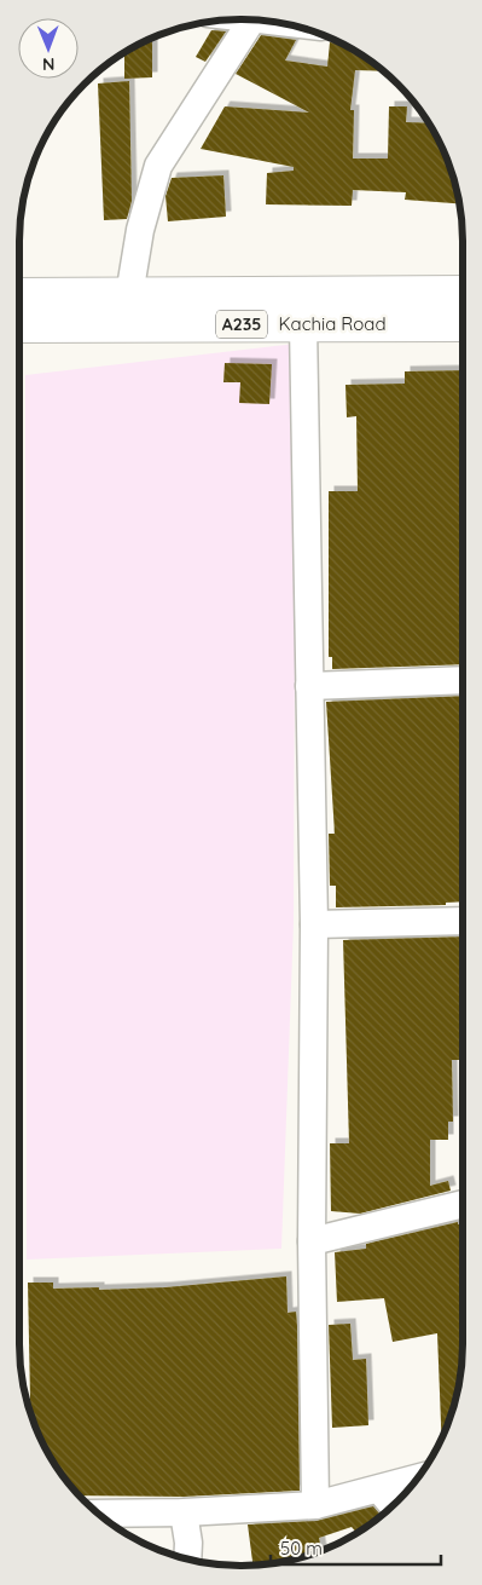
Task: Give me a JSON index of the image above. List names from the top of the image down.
{
  "streets": {
    "highway": ["A235", "Kachia Road"]
  },
  "scale_bar": "50 m",
  "north": "bottom"
}
